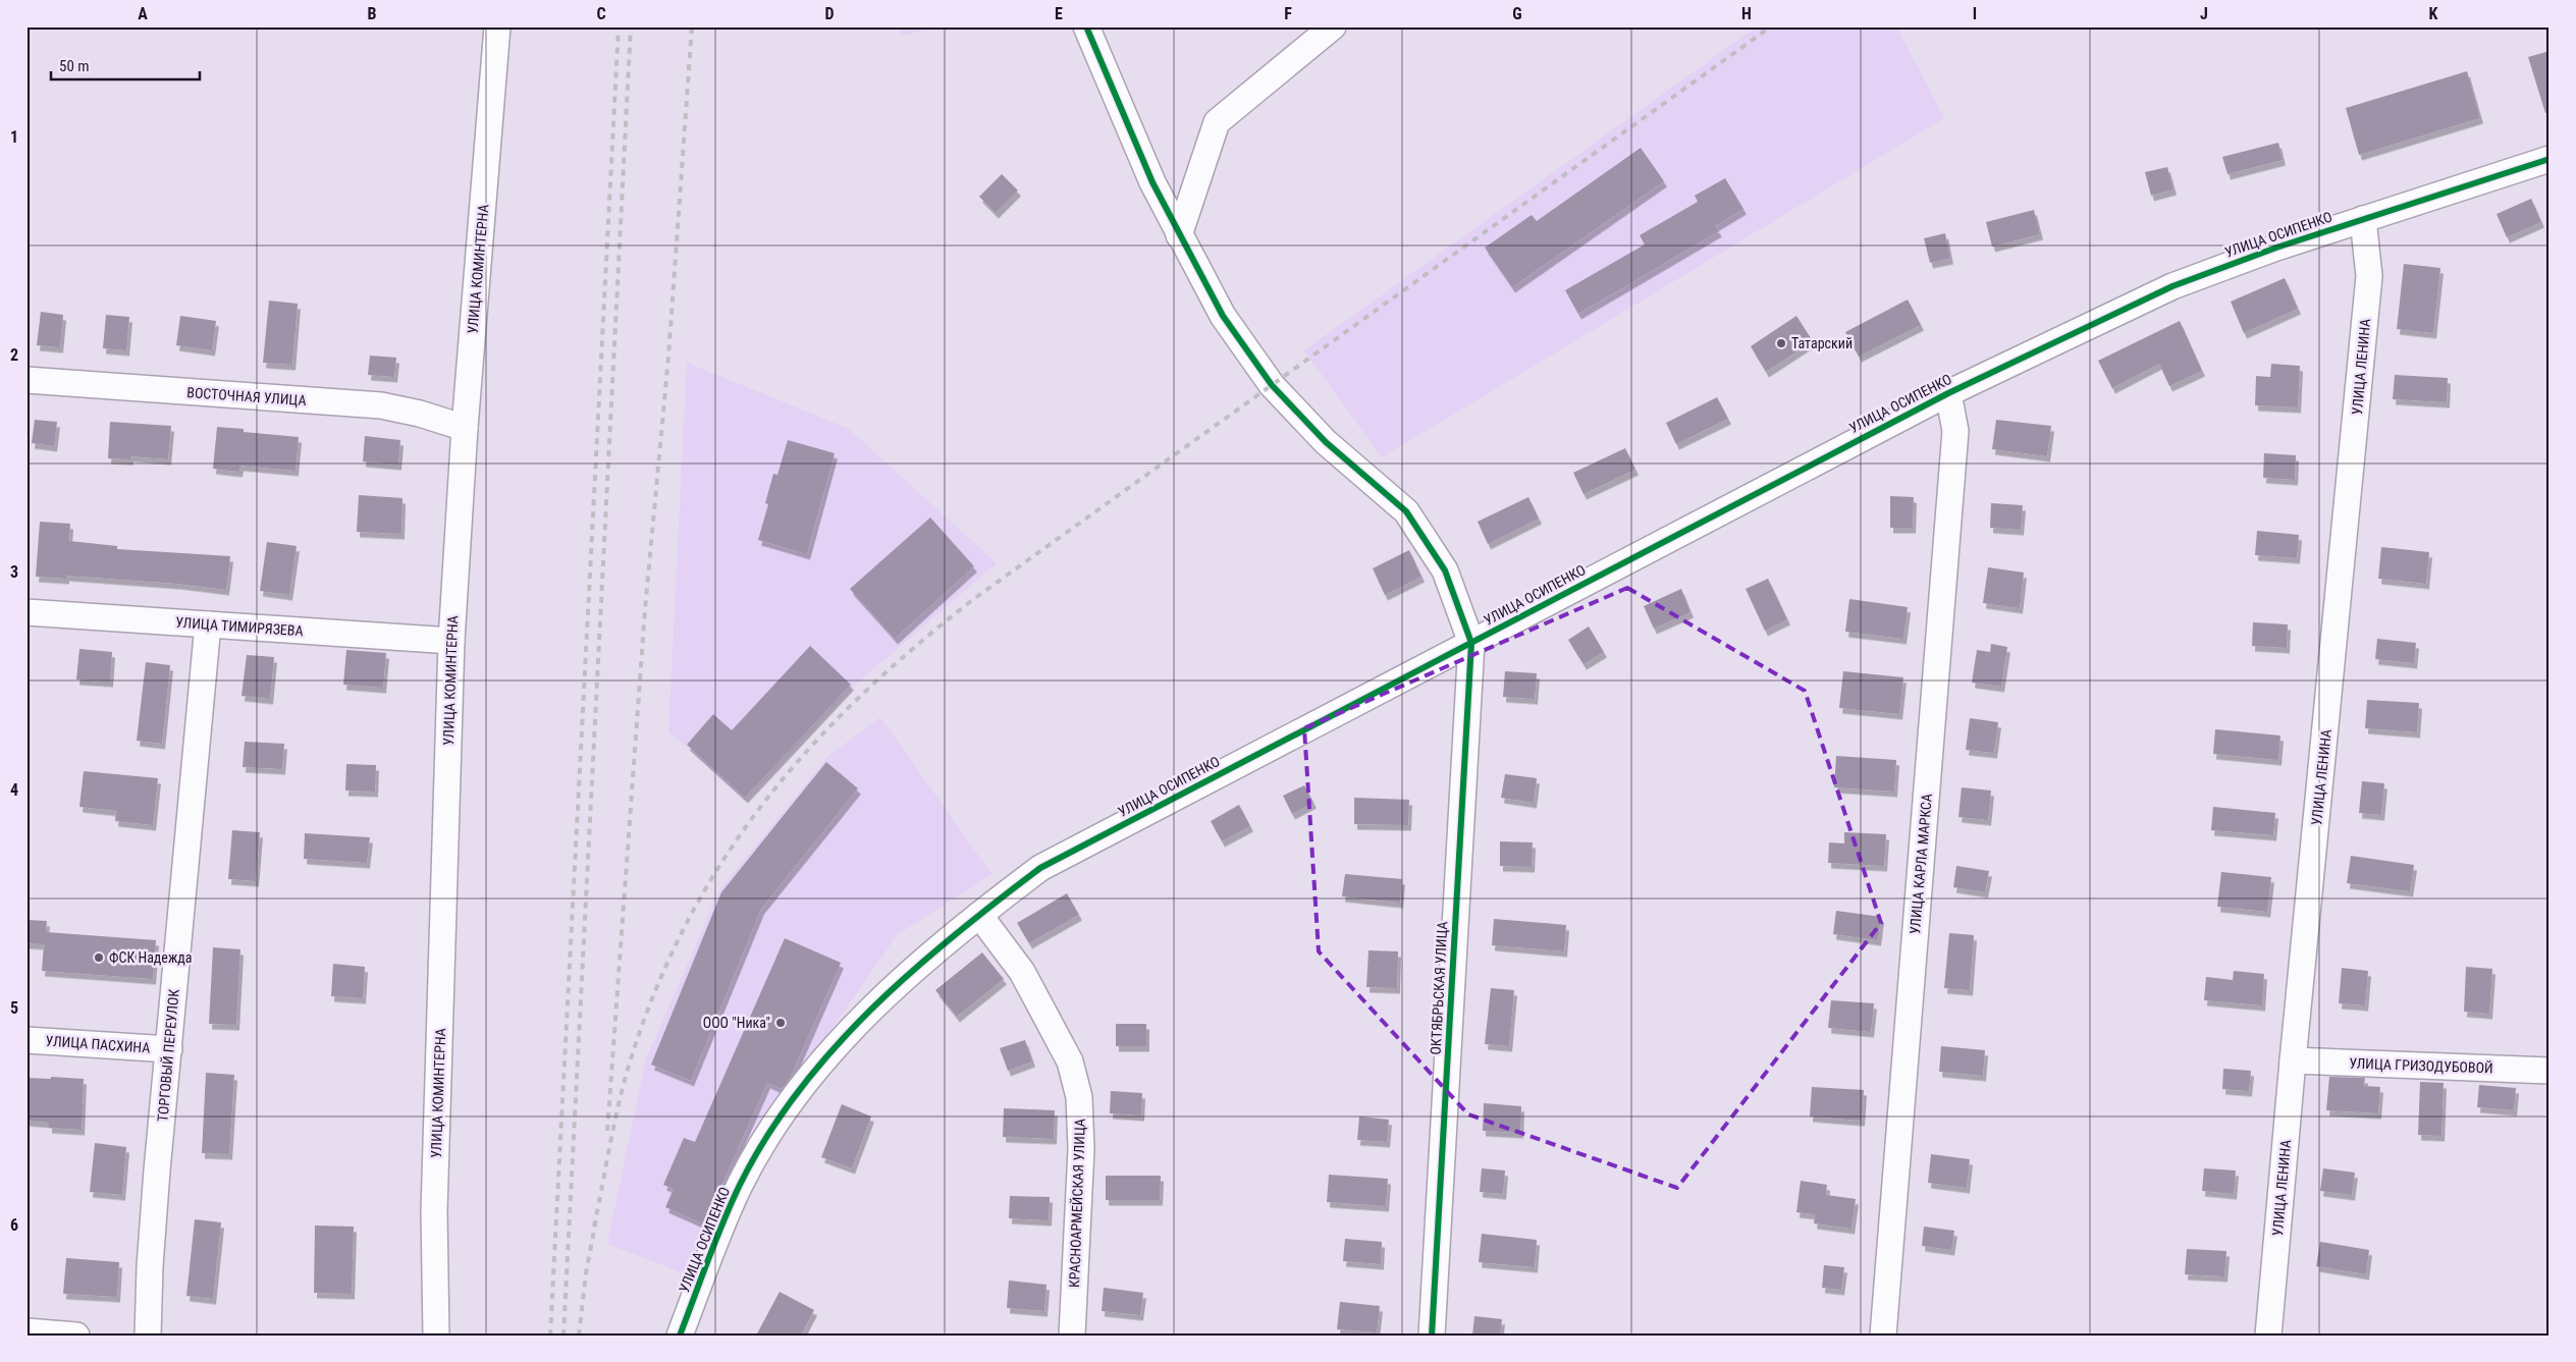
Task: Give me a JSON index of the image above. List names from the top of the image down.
{
  "streets": {
    "street": [
      "УЛИЦА ОСИПЕНКО",
      "УЛИЦА КОМИНТЕРНА",
      "УЛИЦА ЛЕНИНА",
      "ВОСТОЧНАЯ УЛИЦА",
      "УЛИЦА ТИМИРЯЗЕВА",
      "УЛИЦА КАРЛА МАРКСА",
      "ОКТЯБРЬСКАЯ УЛИЦА",
      "УЛИЦА ПАСХИНА",
      "ТОРГОВЫЙ ПЕРЕУЛОК",
      "УЛИЦА ГРИЗОДУБОВОЙ",
      "КРАСНОАРМЕЙСКАЯ УЛИЦА"
    ]
  },
  "crossings": [
    ["УЛИЦА ОСИПЕНКО", "УЛИЦА ЛЕНИНА"],
    ["УЛИЦА ОСИПЕНКО", "УЛИЦА КАРЛА МАРКСА"],
    ["УЛИЦА ОСИПЕНКО", "ОКТЯБРЬСКАЯ УЛИЦА"],
    ["УЛИЦА ОСИПЕНКО", "КРАСНОАРМЕЙСКАЯ УЛИЦА"],
    ["УЛИЦА КОМИНТЕРНА", "ВОСТОЧНАЯ УЛИЦА"],
    ["УЛИЦА КОМИНТЕРНА", "УЛИЦА ТИМИРЯЗЕВА"],
    ["УЛИЦА ЛЕНИНА", "УЛИЦА ГРИЗОДУБОВОЙ"],
    ["УЛИЦА ТИМИРЯЗЕВА", "ТОРГОВЫЙ ПЕРЕУЛОК"],
    ["УЛИЦА ПАСХИНА", "ТОРГОВЫЙ ПЕРЕУЛОК"]
  ],
  "places": ["Татарский", "ФСК Надежда", "ООО \"Ника\""],
  "scale_bar": "50 m",
  "grid": {
    "columns": [
      "A",
      "B",
      "C",
      "D",
      "E",
      "F",
      "G",
      "H",
      "I",
      "J",
      "K"
    ],
    "rows": [
      "1",
      "2",
      "3",
      "4",
      "5",
      "6"
    ]
  }
}
